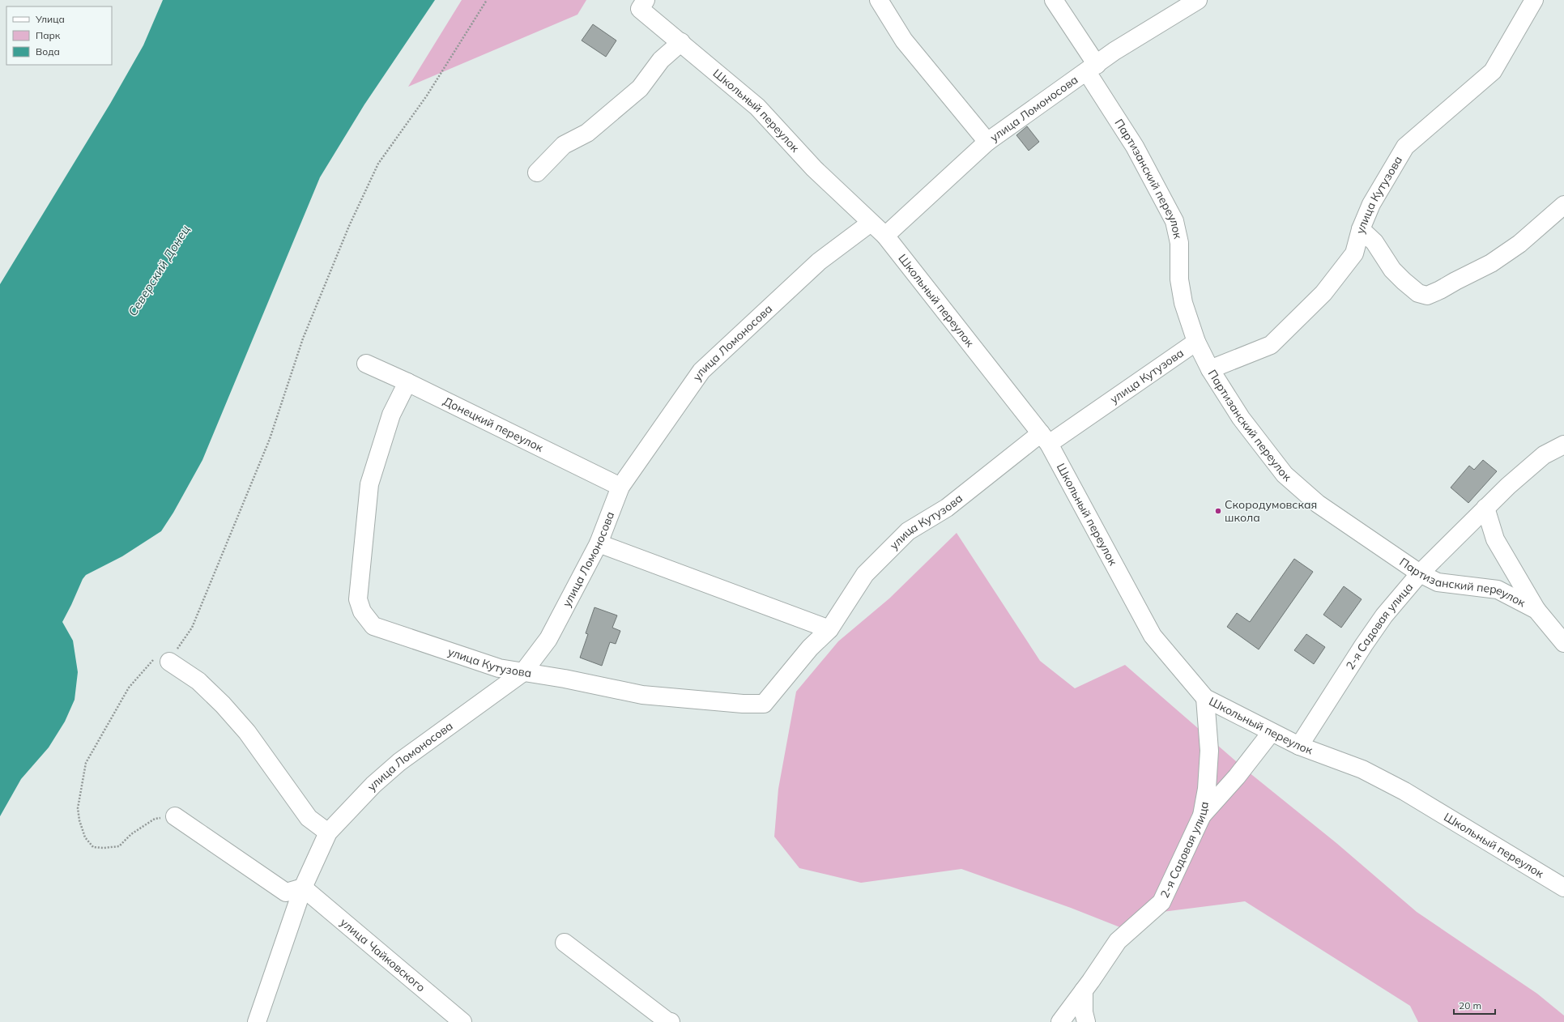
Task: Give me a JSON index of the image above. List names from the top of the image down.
{
  "streets": {
    "street": [
      "улица Ломоносова",
      "Школьный переулок",
      "Партизанский переулок",
      "улица Кутузова",
      "Донецкий переулок",
      "2-я Садовая улица",
      "улица Чайковского"
    ]
  },
  "crossings": [
    ["улица Ломоносова", "Школьный переулок"],
    ["улица Ломоносова", "Партизанский переулок"],
    ["улица Ломоносова", "улица Кутузова"],
    ["улица Ломоносова", "Донецкий переулок"],
    ["улица Ломоносова", "улица Чайковского"],
    ["Школьный переулок", "улица Кутузова"],
    ["Школьный переулок", "2-я Садовая улица"],
    ["Партизанский переулок", "улица Кутузова"],
    ["Партизанский переулок", "2-я Садовая улица"],
    ["улица Кутузова", "Донецкий переулок"]
  ],
  "water": ["Северский Донец"],
  "places": ["Скородумовская школа"],
  "legend": ["Улица", "Парк", "Вода"],
  "scale_bar": "20 m"
}
